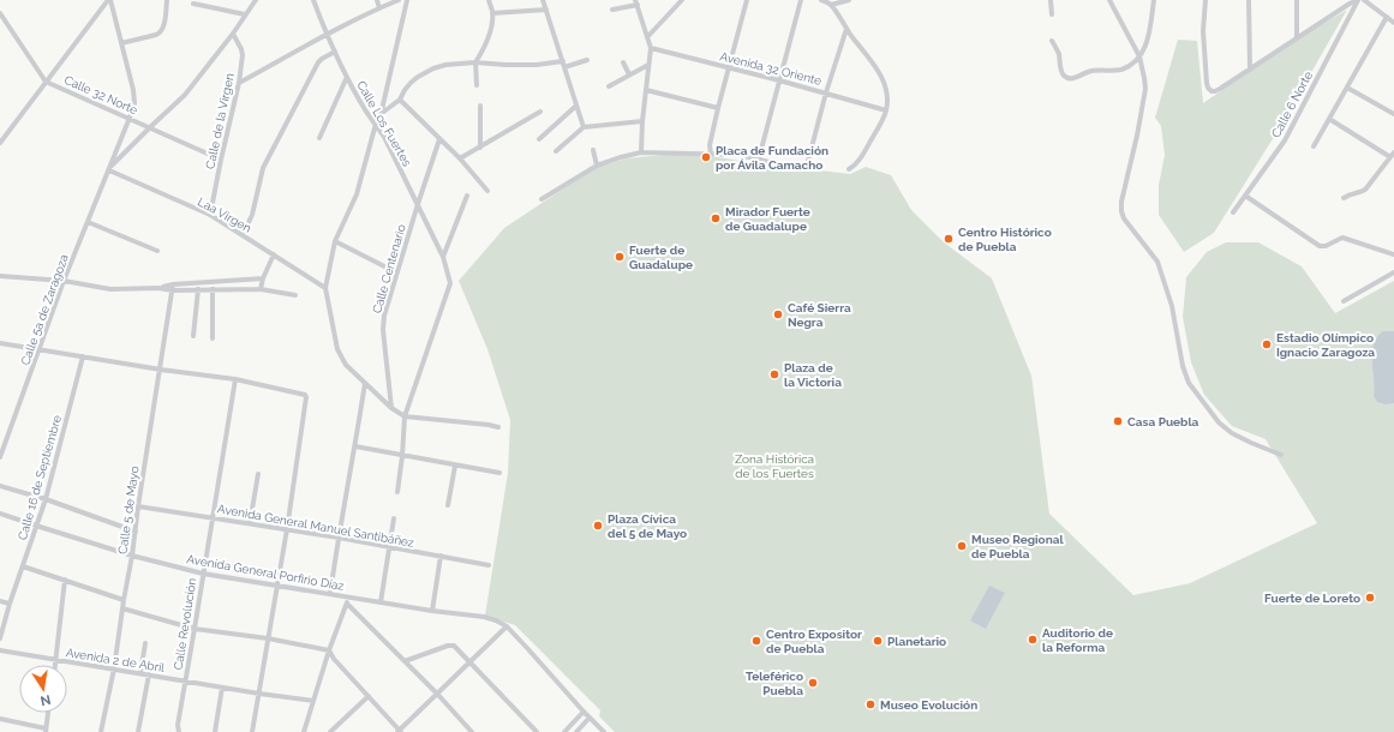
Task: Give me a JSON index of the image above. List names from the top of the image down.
{
  "streets": {
    "street": [
      "Avenida 32 Oriente",
      "Calle 32 Norte",
      "Calle 6 Norte",
      "Calle de la Virgen",
      "Calle Los Fuertes",
      "Laa Virgen",
      "Calle Centenario",
      "Calle 5a de Zaragoza",
      "Calle 16 de Septiembre",
      "Calle 5 de Mayo",
      "Avenida General Manuel Santibáñez",
      "Avenida General Porfirio Díaz",
      "Calle Revolución",
      "Avenida 2 de Abril"
    ]
  },
  "crossings": [
    ["Calle 32 Norte", "Calle de la Virgen"],
    ["Calle 32 Norte", "Calle 5a de Zaragoza"],
    ["Calle de la Virgen", "Laa Virgen"],
    ["Calle de la Virgen", "Calle 5a de Zaragoza"],
    ["Calle Los Fuertes", "Calle Centenario"],
    ["Laa Virgen", "Calle 5a de Zaragoza"],
    ["Calle 16 de Septiembre", "Avenida General Porfirio Díaz"],
    ["Calle 5 de Mayo", "Avenida General Manuel Santibáñez"],
    ["Calle 5 de Mayo", "Avenida General Porfirio Díaz"],
    ["Calle 5 de Mayo", "Avenida 2 de Abril"],
    ["Avenida General Manuel Santibáñez", "Calle Revolución"],
    ["Avenida General Porfirio Díaz", "Calle Revolución"],
    ["Calle Revolución", "Avenida 2 de Abril"]
  ],
  "parks": ["Zona Histórica de los Fuertes"],
  "places": [
    "Placa de Fundación por Ávila Camacho",
    "Mirador Fuerte de Guadalupe",
    "Centro Histórico de Puebla",
    "Fuerte de Guadalupe",
    "Café Sierra Negra",
    "Estadio Olímpico Ignacio Zaragoza",
    "Plaza de la Victoria",
    "Casa Puebla",
    "Plaza Cívica del 5 de Mayo",
    "Museo Regional de Puebla",
    "Fuerte de Loreto",
    "Auditorio de la Reforma",
    "Centro Expositor de Puebla",
    "Planetario",
    "Teleférico Puebla",
    "Museo Evolución"
  ],
  "north": "bottom"
}
